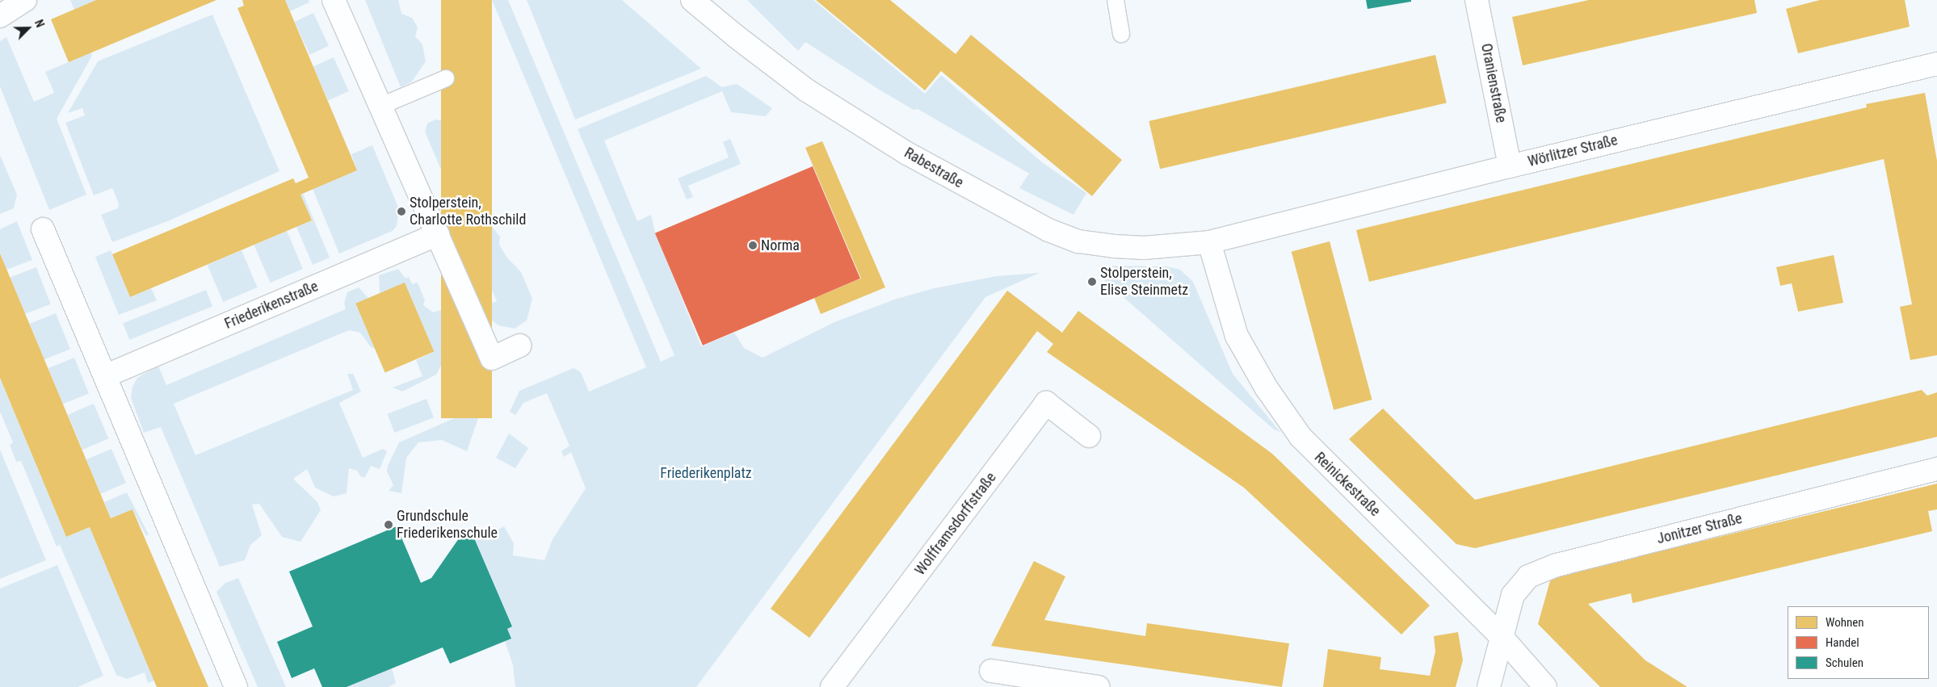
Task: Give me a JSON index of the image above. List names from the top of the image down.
{
  "streets": {
    "street": [
      "Oranienstraße",
      "Wörlitzer Straße",
      "Rabestraße",
      "Friederikenstraße",
      "Reinickestraße",
      "Wolfframsdorffstraße",
      "Jonitzer Straße"
    ]
  },
  "crossings": [
    ["Oranienstraße", "Wörlitzer Straße"],
    ["Wörlitzer Straße", "Rabestraße"],
    ["Wörlitzer Straße", "Reinickestraße"],
    ["Rabestraße", "Reinickestraße"],
    ["Reinickestraße", "Jonitzer Straße"]
  ],
  "parks": ["Friederikenplatz"],
  "places": [
    "Stolperstein, Charlotte Rothschild",
    "Norma",
    "Stolperstein, Elise Steinmetz",
    "Grundschule Friederikenschule"
  ],
  "legend": ["Wohnen", "Handel", "Schulen"],
  "north": "top right"
}
